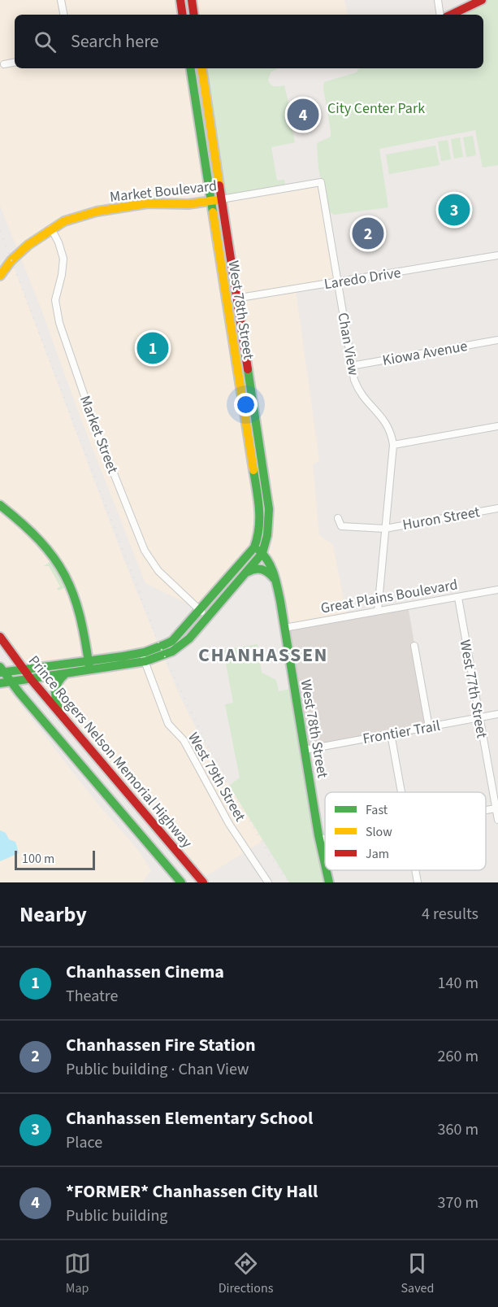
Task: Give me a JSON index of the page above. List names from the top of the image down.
{
  "streets": {
    "street": [
      "Market Boulevard",
      "Laredo Drive",
      "West 78th Street",
      "Chan View",
      "Kiowa Avenue",
      "Market Street",
      "Huron Street",
      "Great Plains Boulevard",
      "West 77th Street",
      "Frontier Trail",
      "Prince Rogers Nelson Memorial Highway",
      "West 79th Street"
    ]
  },
  "crossings": [
    ["Market Boulevard", "West 78th Street"],
    ["Market Boulevard", "Chan View"],
    ["Market Boulevard", "Market Street"],
    ["Laredo Drive", "West 78th Street"],
    ["Laredo Drive", "Chan View"],
    ["West 78th Street", "Great Plains Boulevard"],
    ["West 78th Street", "Frontier Trail"],
    ["Chan View", "Kiowa Avenue"],
    ["Chan View", "Huron Street"],
    ["Chan View", "Great Plains Boulevard"],
    ["Great Plains Boulevard", "West 77th Street"],
    ["West 77th Street", "Frontier Trail"]
  ],
  "districts": ["CHANHASSEN"],
  "parks": ["City Center Park"],
  "legend": ["Fast", "Slow", "Jam"],
  "scale_bar": "100 m",
  "page": {
    "search": "Search here",
    "pins": [
      "4",
      "3",
      "2",
      "1"
    ],
    "scale": "100 m",
    "heading": ["Nearby", "4 results"],
    "list": [
      {
        "mark": "1",
        "name": "Chanhassen Cinema",
        "note": "Theatre",
        "value": "140 m"
      },
      {
        "mark": "2",
        "name": "Chanhassen Fire Station",
        "note": "Public building · Chan View",
        "value": "260 m"
      },
      {
        "mark": "3",
        "name": "Chanhassen Elementary School",
        "note": "Place",
        "value": "360 m"
      },
      {
        "mark": "4",
        "name": "*FORMER* Chanhassen City Hall",
        "note": "Public building",
        "value": "370 m"
      }
    ],
    "nav": ["Map", "Directions", "Saved"]
  }
}
